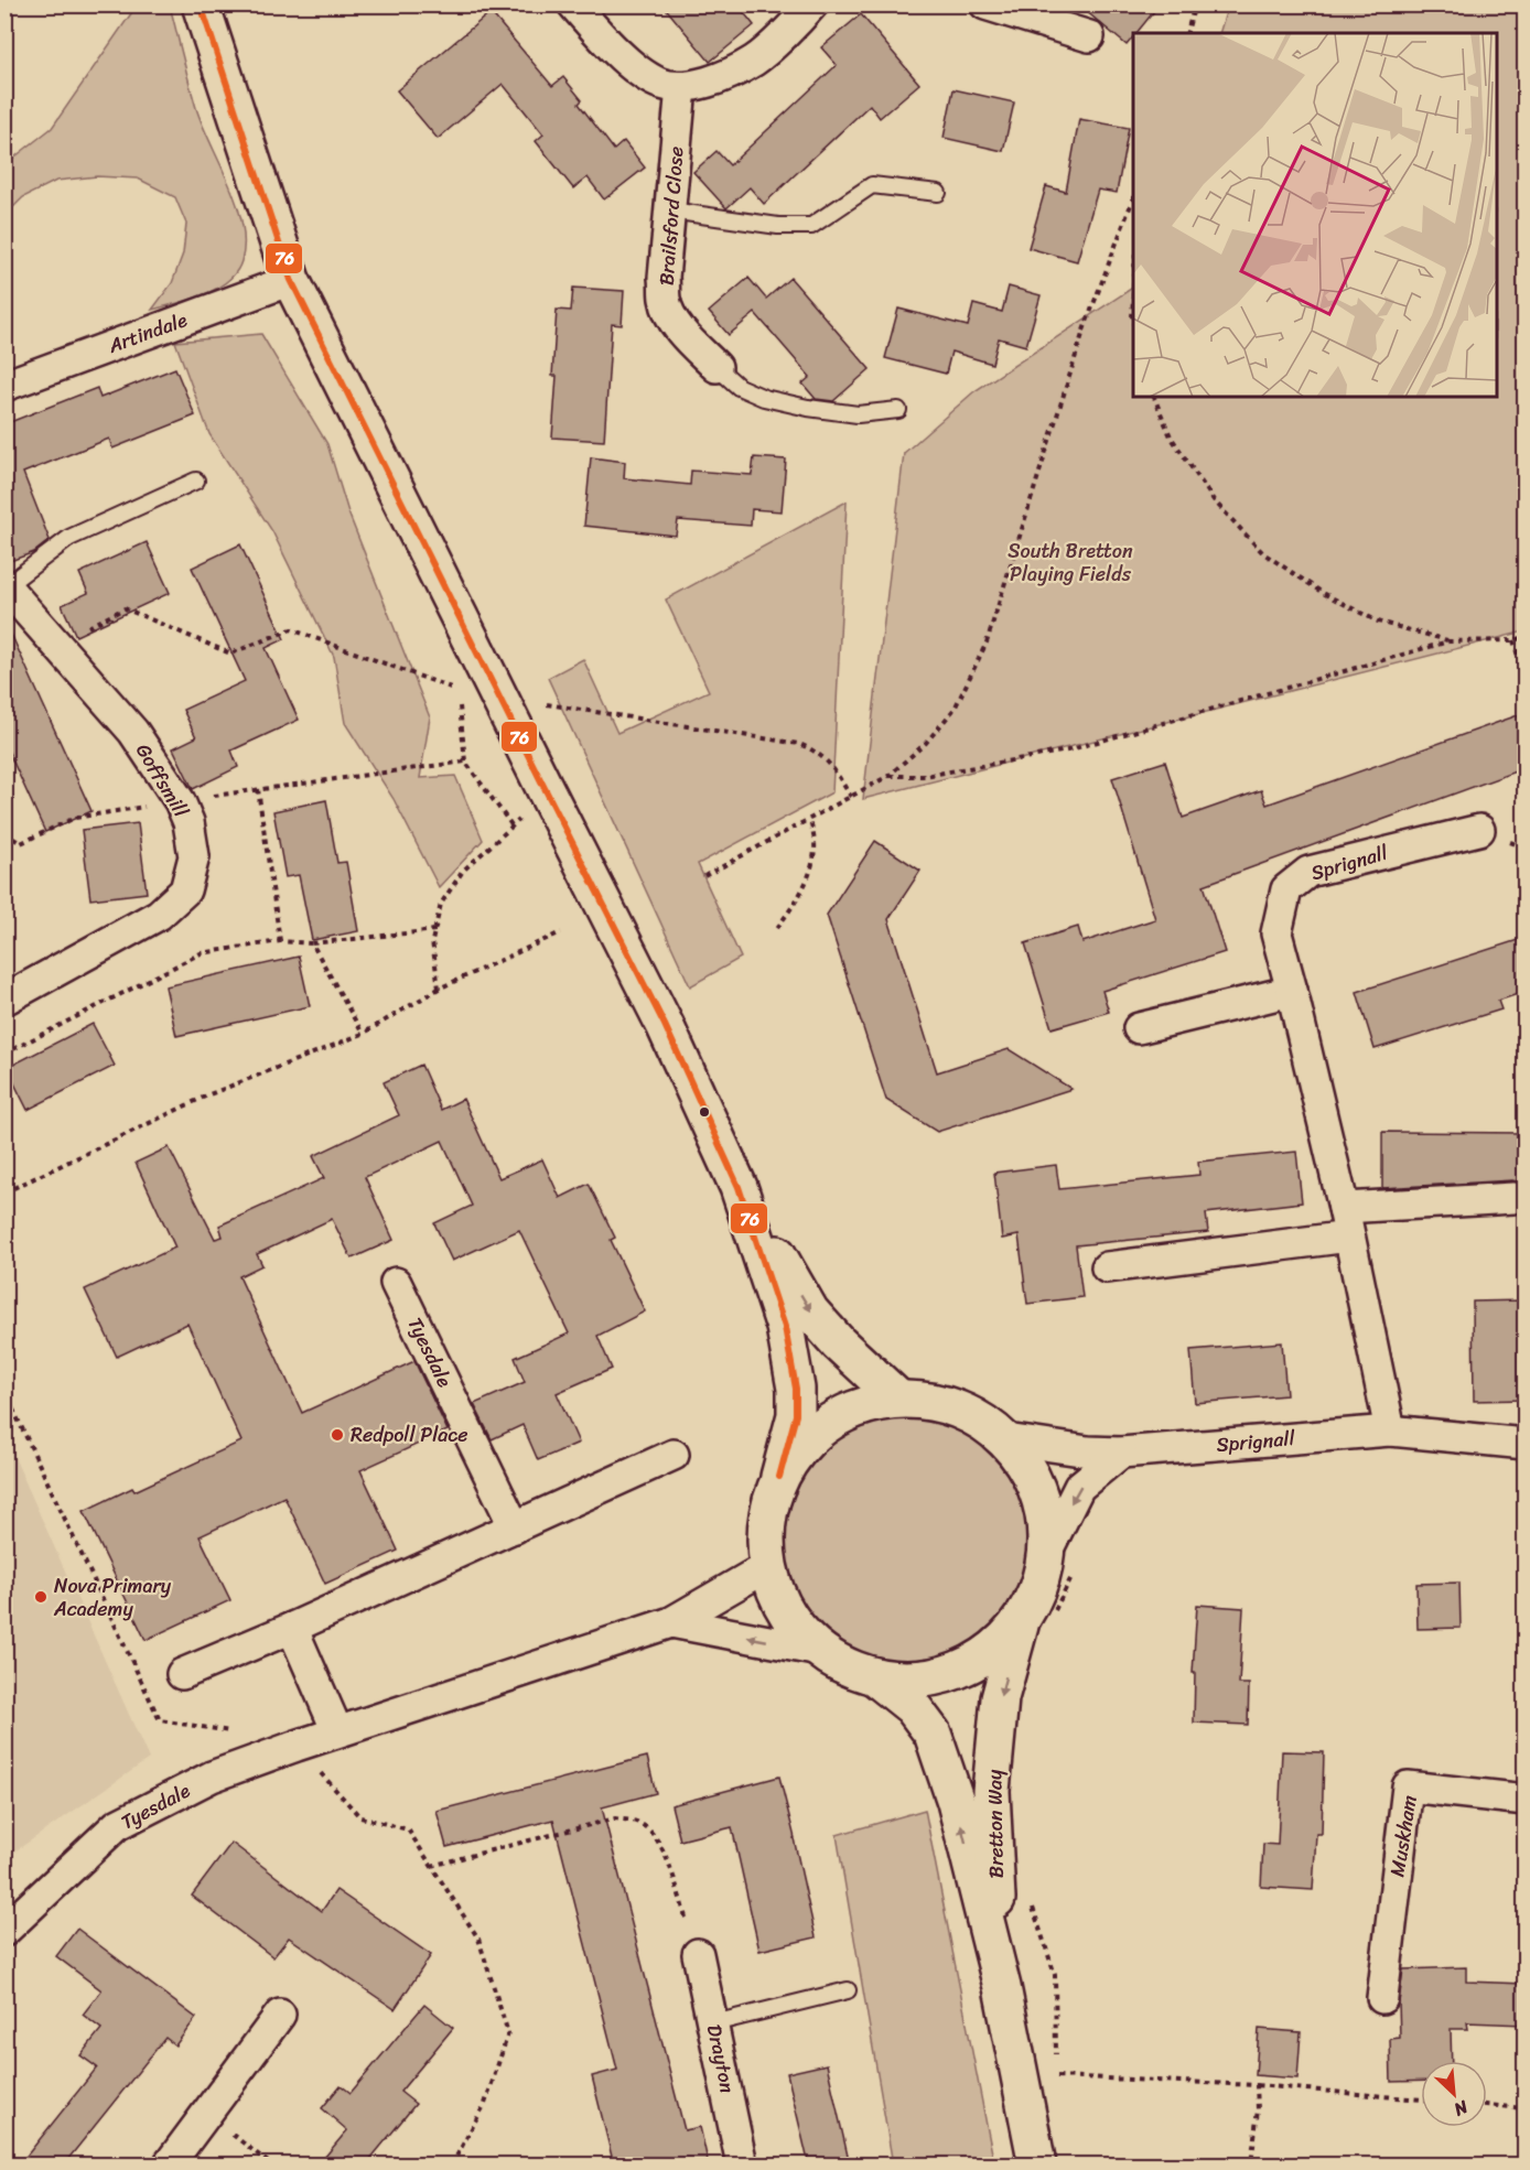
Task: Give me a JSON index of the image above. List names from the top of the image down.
{
  "streets": {
    "street": [
      "Brailsford Close",
      "Artindale",
      "Goffsmill",
      "Sprignall",
      "Tyesdale",
      "Bretton Way",
      "Muskham",
      "Drayton"
    ]
  },
  "parks": ["South Bretton Playing Fields"],
  "places": ["Redpoll Place", "Nova Primary Academy"],
  "lines": ["transit line 76"],
  "north": "bottom right"
}
